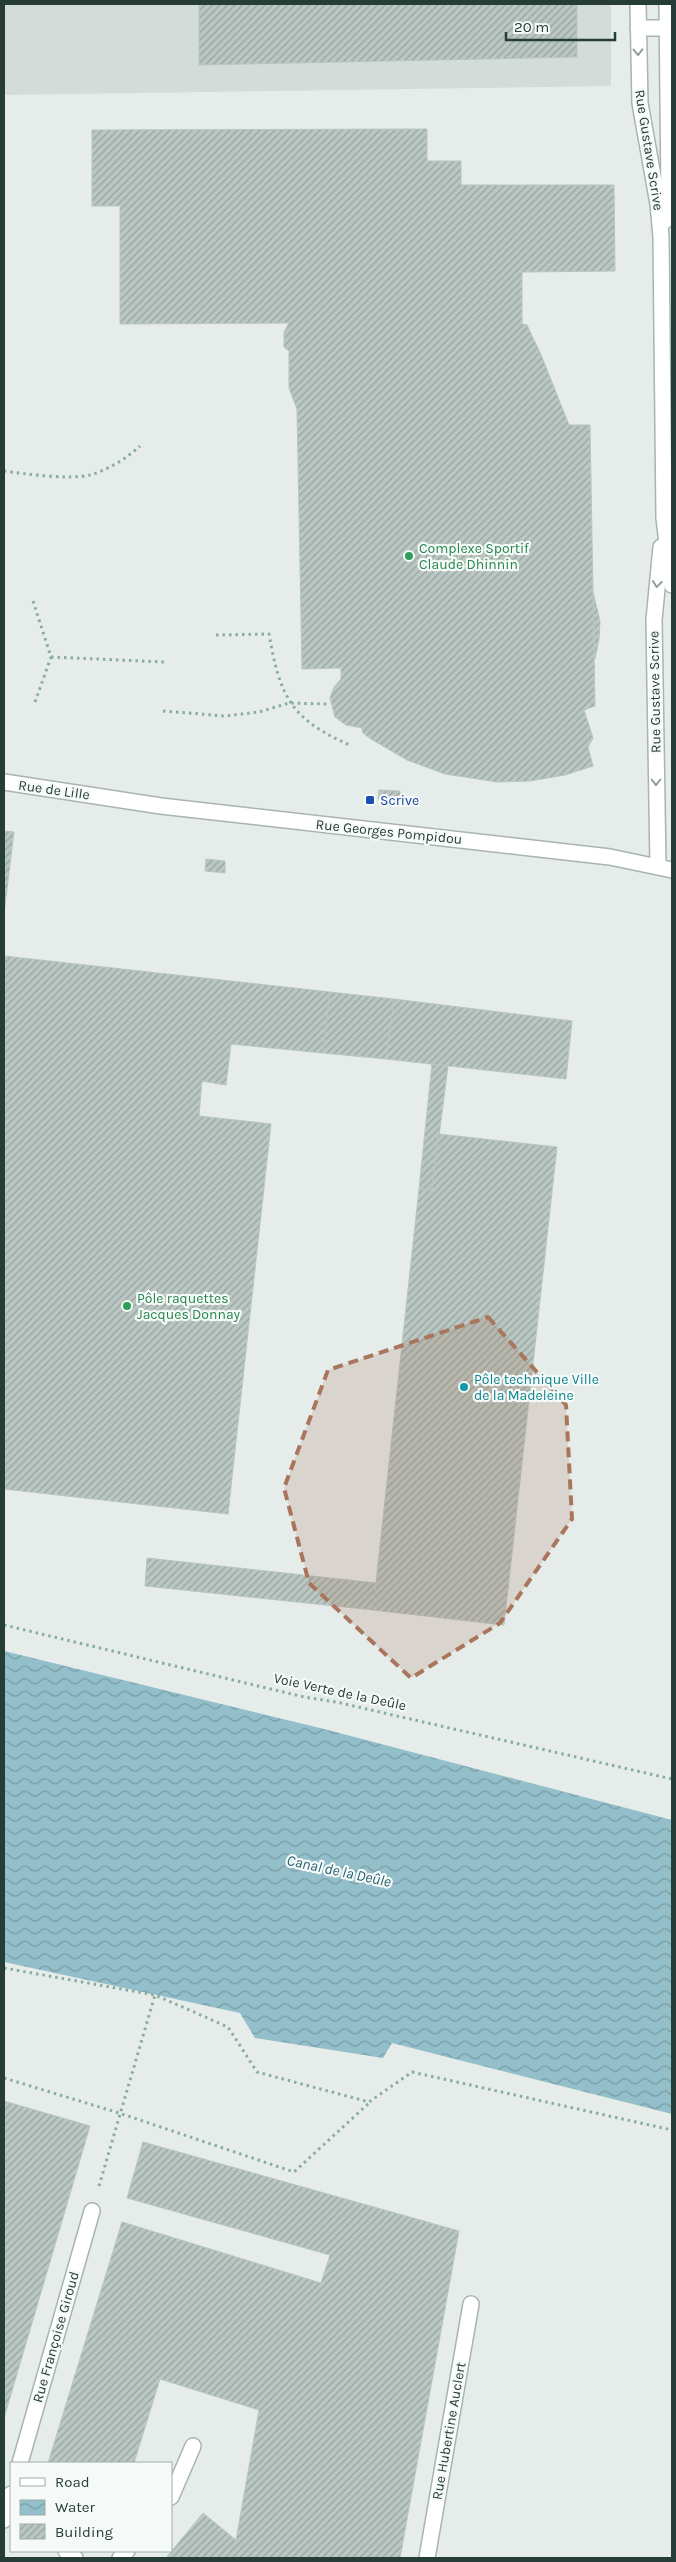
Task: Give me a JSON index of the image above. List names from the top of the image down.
{
  "streets": {
    "street": [
      "Rue Gustave Scrive",
      "Rue de Lille",
      "Rue Georges Pompidou",
      "Rue Françoise Giroud",
      "Rue Hubertine Auclert"
    ],
    "path": ["Voie Verte de la Deûle"]
  },
  "crossings": [
    ["Rue Gustave Scrive", "Rue Georges Pompidou"],
    ["Rue de Lille", "Rue Georges Pompidou"]
  ],
  "water": ["Canal de la Deûle"],
  "places": {
    "other": ["Complexe Sportif Claude Dhinnin", "Pôle raquettes Jacques Donnay", "Pôle technique Ville de la Madeleine"],
    "transit": ["Scrive"]
  },
  "legend": ["Road", "Water", "Building"],
  "scale_bar": "20 m"
}
